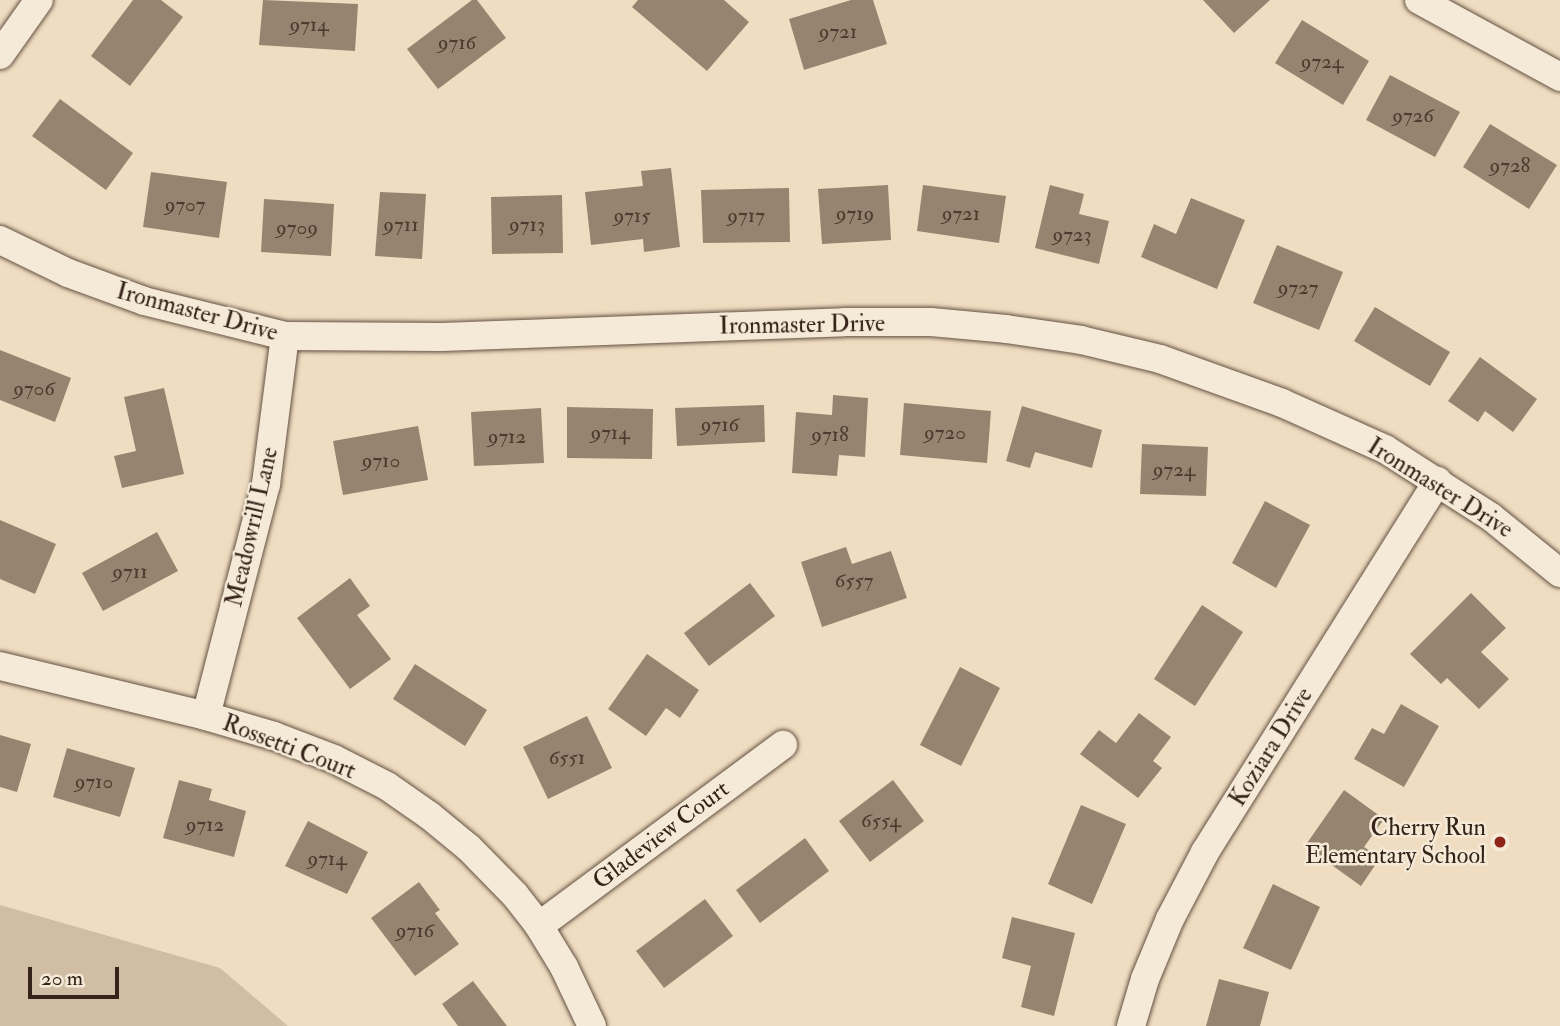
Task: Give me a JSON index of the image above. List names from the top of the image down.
{
  "streets": {
    "street": [
      "Ironmaster Drive",
      "Meadowrill Lane",
      "Rossetti Court",
      "Koziara Drive",
      "Gladeview Court"
    ]
  },
  "crossings": [
    ["Ironmaster Drive", "Meadowrill Lane"],
    ["Ironmaster Drive", "Koziara Drive"],
    ["Meadowrill Lane", "Rossetti Court"],
    ["Rossetti Court", "Gladeview Court"]
  ],
  "places": ["Cherry Run Elementary School"],
  "house_numbers": [
    "9714",
    "9721",
    "9716",
    "9724",
    "9726",
    "9728",
    "9707",
    "9719",
    "9721",
    "9715",
    "9717",
    "9711",
    "9713",
    "9709",
    "9723",
    "9727",
    "9706",
    "9716",
    "9714",
    "9720",
    "9718",
    "9712",
    "9710",
    "9724",
    "9711",
    "6557",
    "6551",
    "9710",
    "6554",
    "9712",
    "9714",
    "9716"
  ],
  "scale_bar": "20 m"
}
